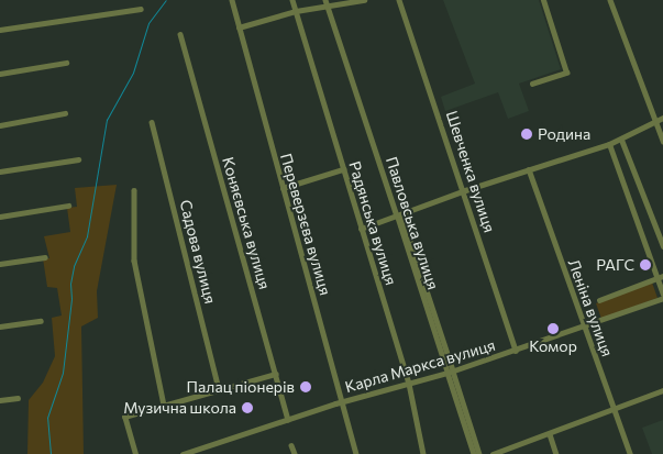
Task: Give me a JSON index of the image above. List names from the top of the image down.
{
  "streets": {
    "street": [
      "Шевченка вулиця",
      "Коняєвська вулиця",
      "Радянська вулиця",
      "Павловська вулиця",
      "Переверзєва вулиця",
      "Садова вулиця",
      "Леніна вулиця",
      "Карла Маркса вулиця"
    ]
  },
  "crossings": [
    ["Шевченка вулиця", "Карла Маркса вулиця"],
    ["Коняєвська вулиця", "Карла Маркса вулиця"],
    ["Радянська вулиця", "Карла Маркса вулиця"],
    ["Павловська вулиця", "Карла Маркса вулиця"],
    ["Переверзєва вулиця", "Карла Маркса вулиця"],
    ["Леніна вулиця", "Карла Маркса вулиця"]
  ],
  "places": [
    "Родина",
    "РАГС",
    "Комор",
    "Палац піонерів",
    "Музична школа"
  ]
}
